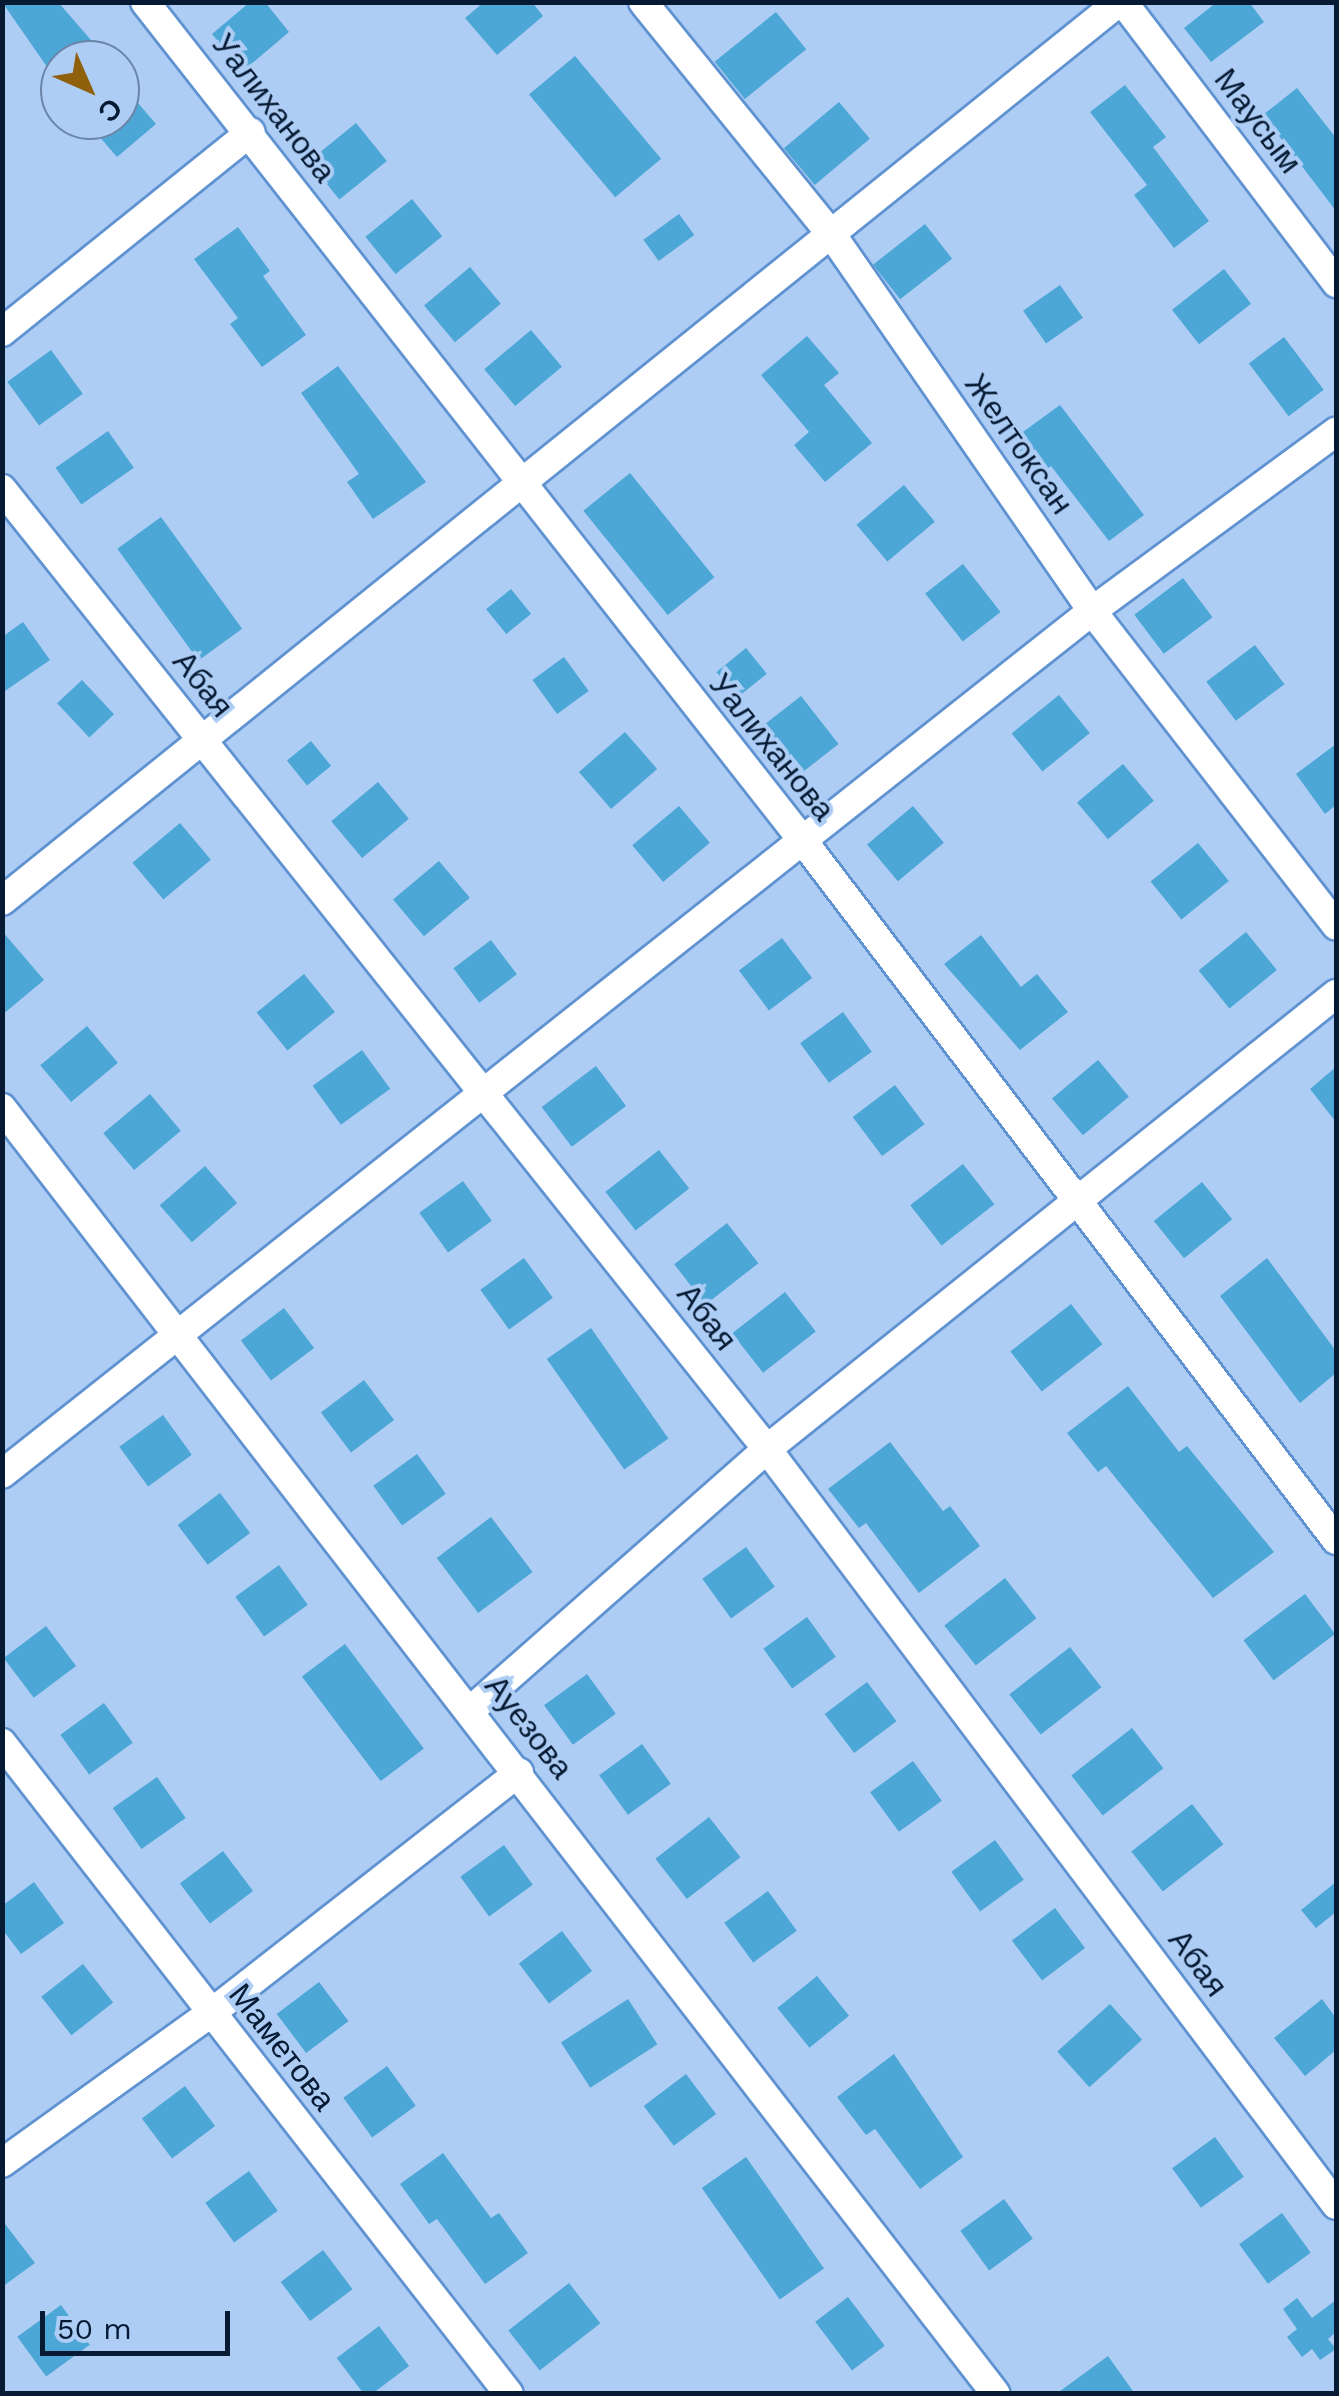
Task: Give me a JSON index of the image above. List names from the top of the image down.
{
  "streets": {
    "street": [
      "Уалиханова",
      "Маусым",
      "Желтоксан",
      "Абая",
      "Ауезова",
      "Маметова"
    ]
  },
  "scale_bar": "50 m",
  "north": "bottom right"
}
